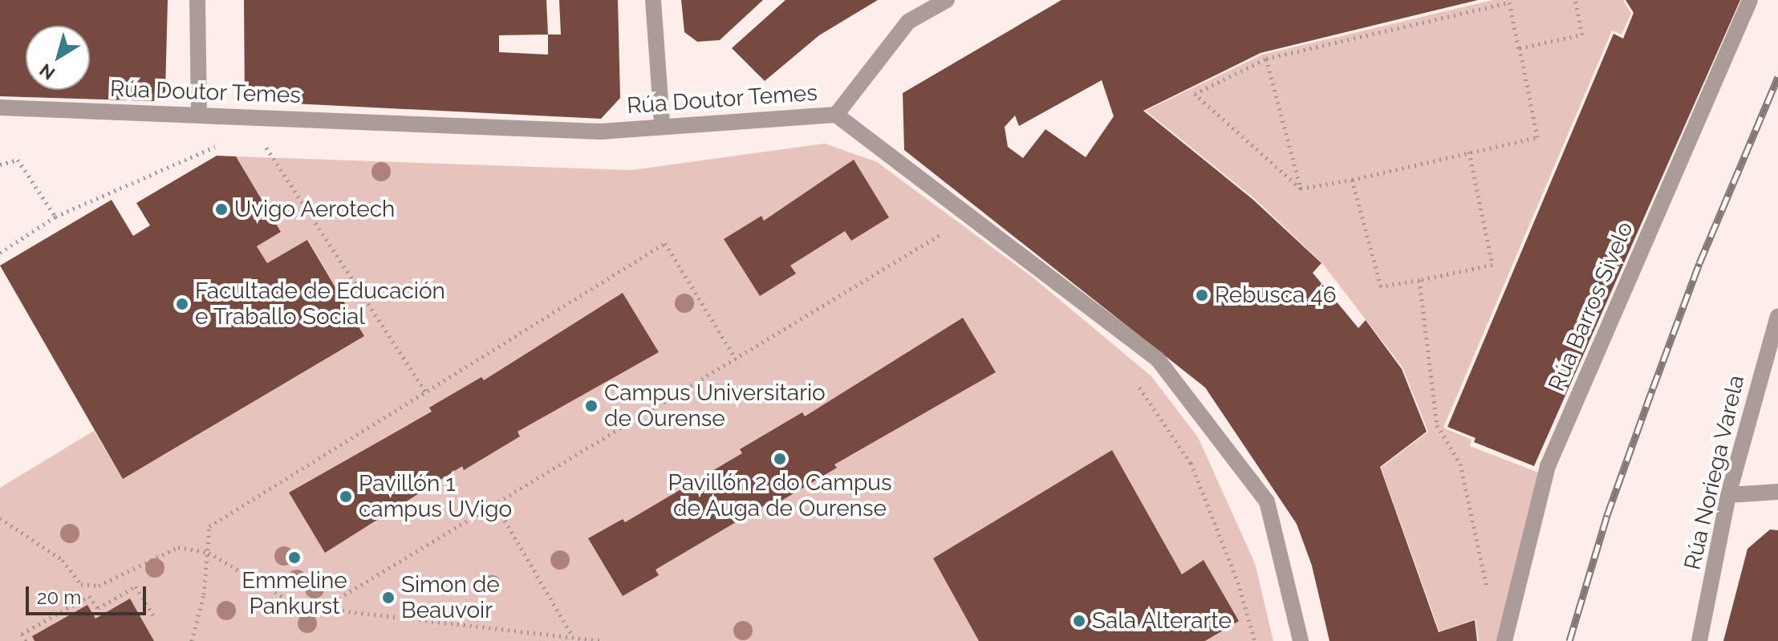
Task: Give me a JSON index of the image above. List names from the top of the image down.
{
  "streets": {
    "street": ["Rúa Doutor Temes", "Rúa Barros Sivelo", "Rúa Noriega Varela"]
  },
  "places": [
    "Uvigo Aerotech",
    "Rebusca 46",
    "Facultade de Educación e Traballo Social",
    "Campus Universitario de Ourense",
    "Pavillón 2 do Campus de Auga de Ourense",
    "Pavillón 1 campus UVigo",
    "Emmeline Pankurst",
    "Simon de Beauvoir",
    "Sala Alterarte"
  ],
  "scale_bar": "20 m",
  "north": "bottom left"
}
